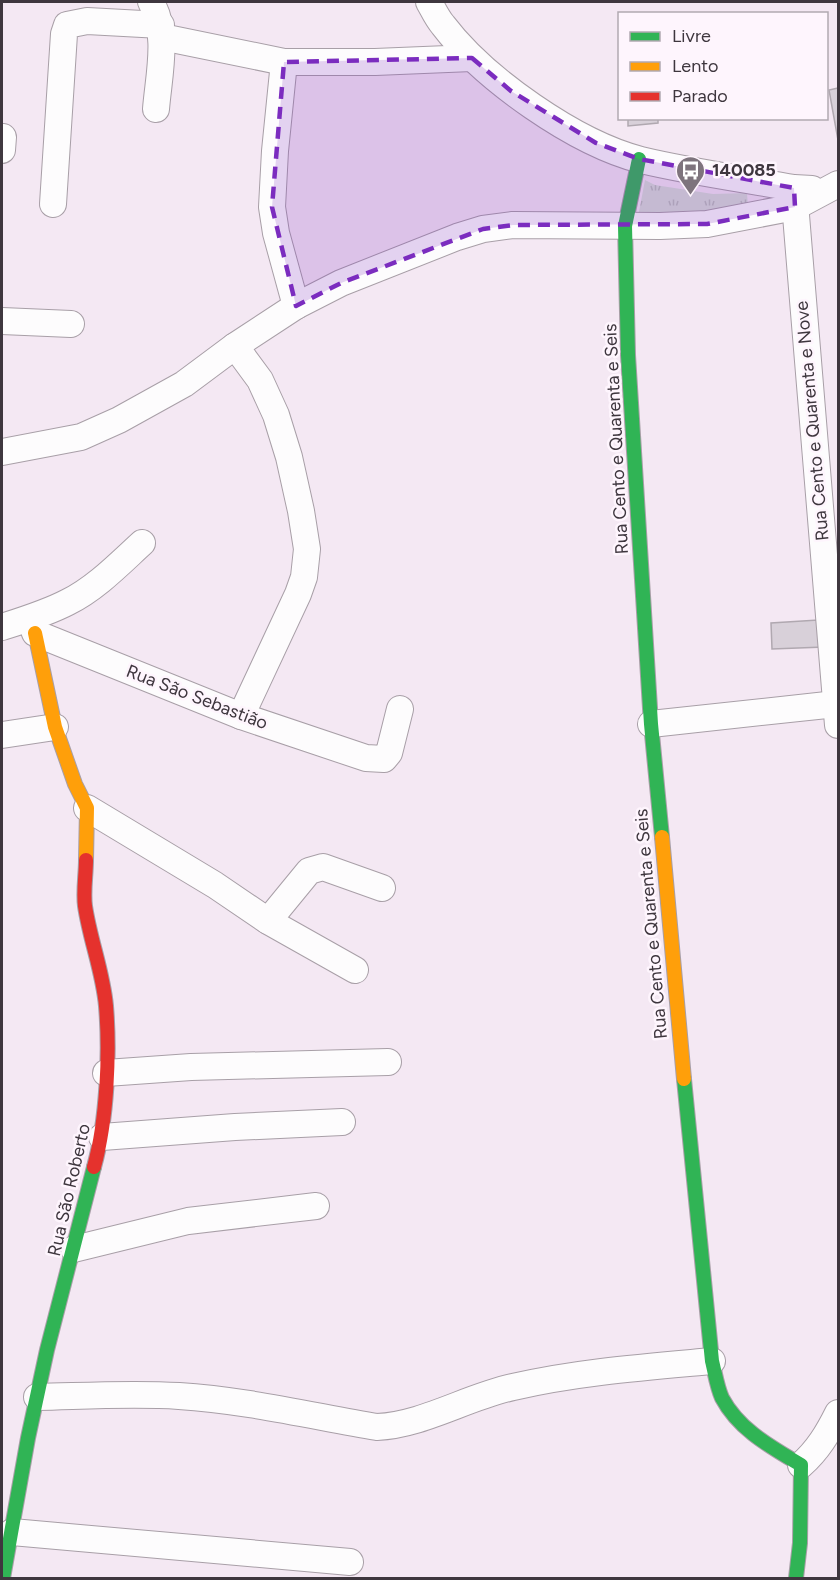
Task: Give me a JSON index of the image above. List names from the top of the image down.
{
  "streets": {
    "street": [
      "Rua Cento e Quarenta e Nove",
      "Rua Cento e Quarenta e Seis",
      "Rua São Sebastião",
      "Rua São Roberto"
    ]
  },
  "crossings": [
    ["Rua São Sebastião", "Rua São Roberto"]
  ],
  "places": {
    "bus stop": ["140085"]
  },
  "legend": ["Livre", "Lento", "Parado"]
}
